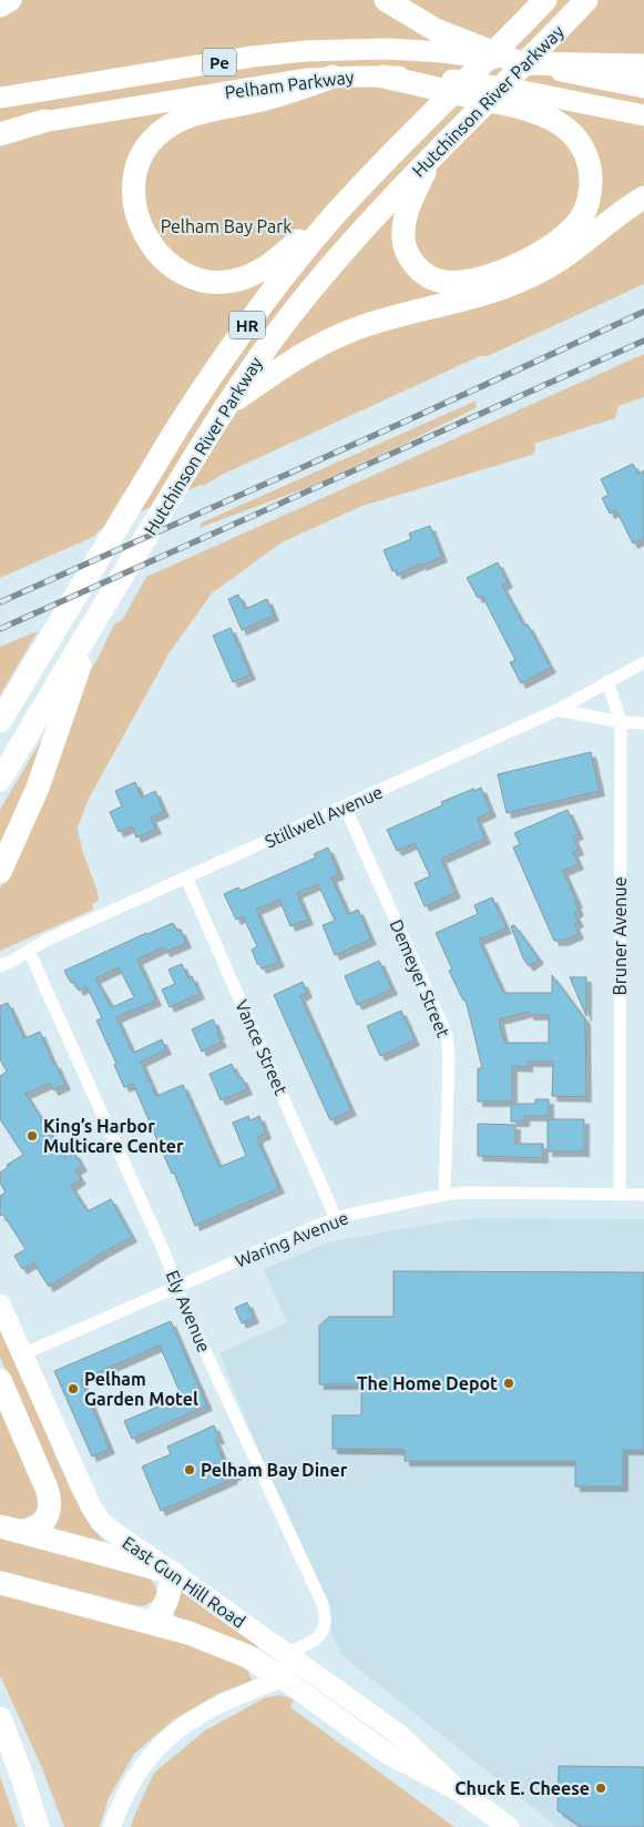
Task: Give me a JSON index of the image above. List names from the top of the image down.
{
  "streets": {
    "highway": ["Hutchinson River Parkway", "HR"],
    "main road": ["Pe", "Pelham Parkway", "East Gun Hill Road"],
    "street": [
      "Stillwell Avenue",
      "Bruner Avenue",
      "Demeyer Street",
      "Vance Street",
      "Waring Avenue",
      "Ely Avenue"
    ]
  },
  "crossings": [
    ["Stillwell Avenue", "Bruner Avenue"],
    ["Stillwell Avenue", "Demeyer Street"],
    ["Stillwell Avenue", "Vance Street"],
    ["Stillwell Avenue", "Ely Avenue"],
    ["Bruner Avenue", "Waring Avenue"],
    ["Demeyer Street", "Waring Avenue"],
    ["Vance Street", "Waring Avenue"],
    ["Waring Avenue", "Ely Avenue"],
    ["Waring Avenue", "East Gun Hill Road"],
    ["Ely Avenue", "East Gun Hill Road"]
  ],
  "parks": ["Pelham Bay Park"],
  "places": [
    "King’s Harbor Multicare Center",
    "The Home Depot",
    "Pelham Garden Motel",
    "Pelham Bay Diner",
    "Chuck E. Cheese"
  ]
}
